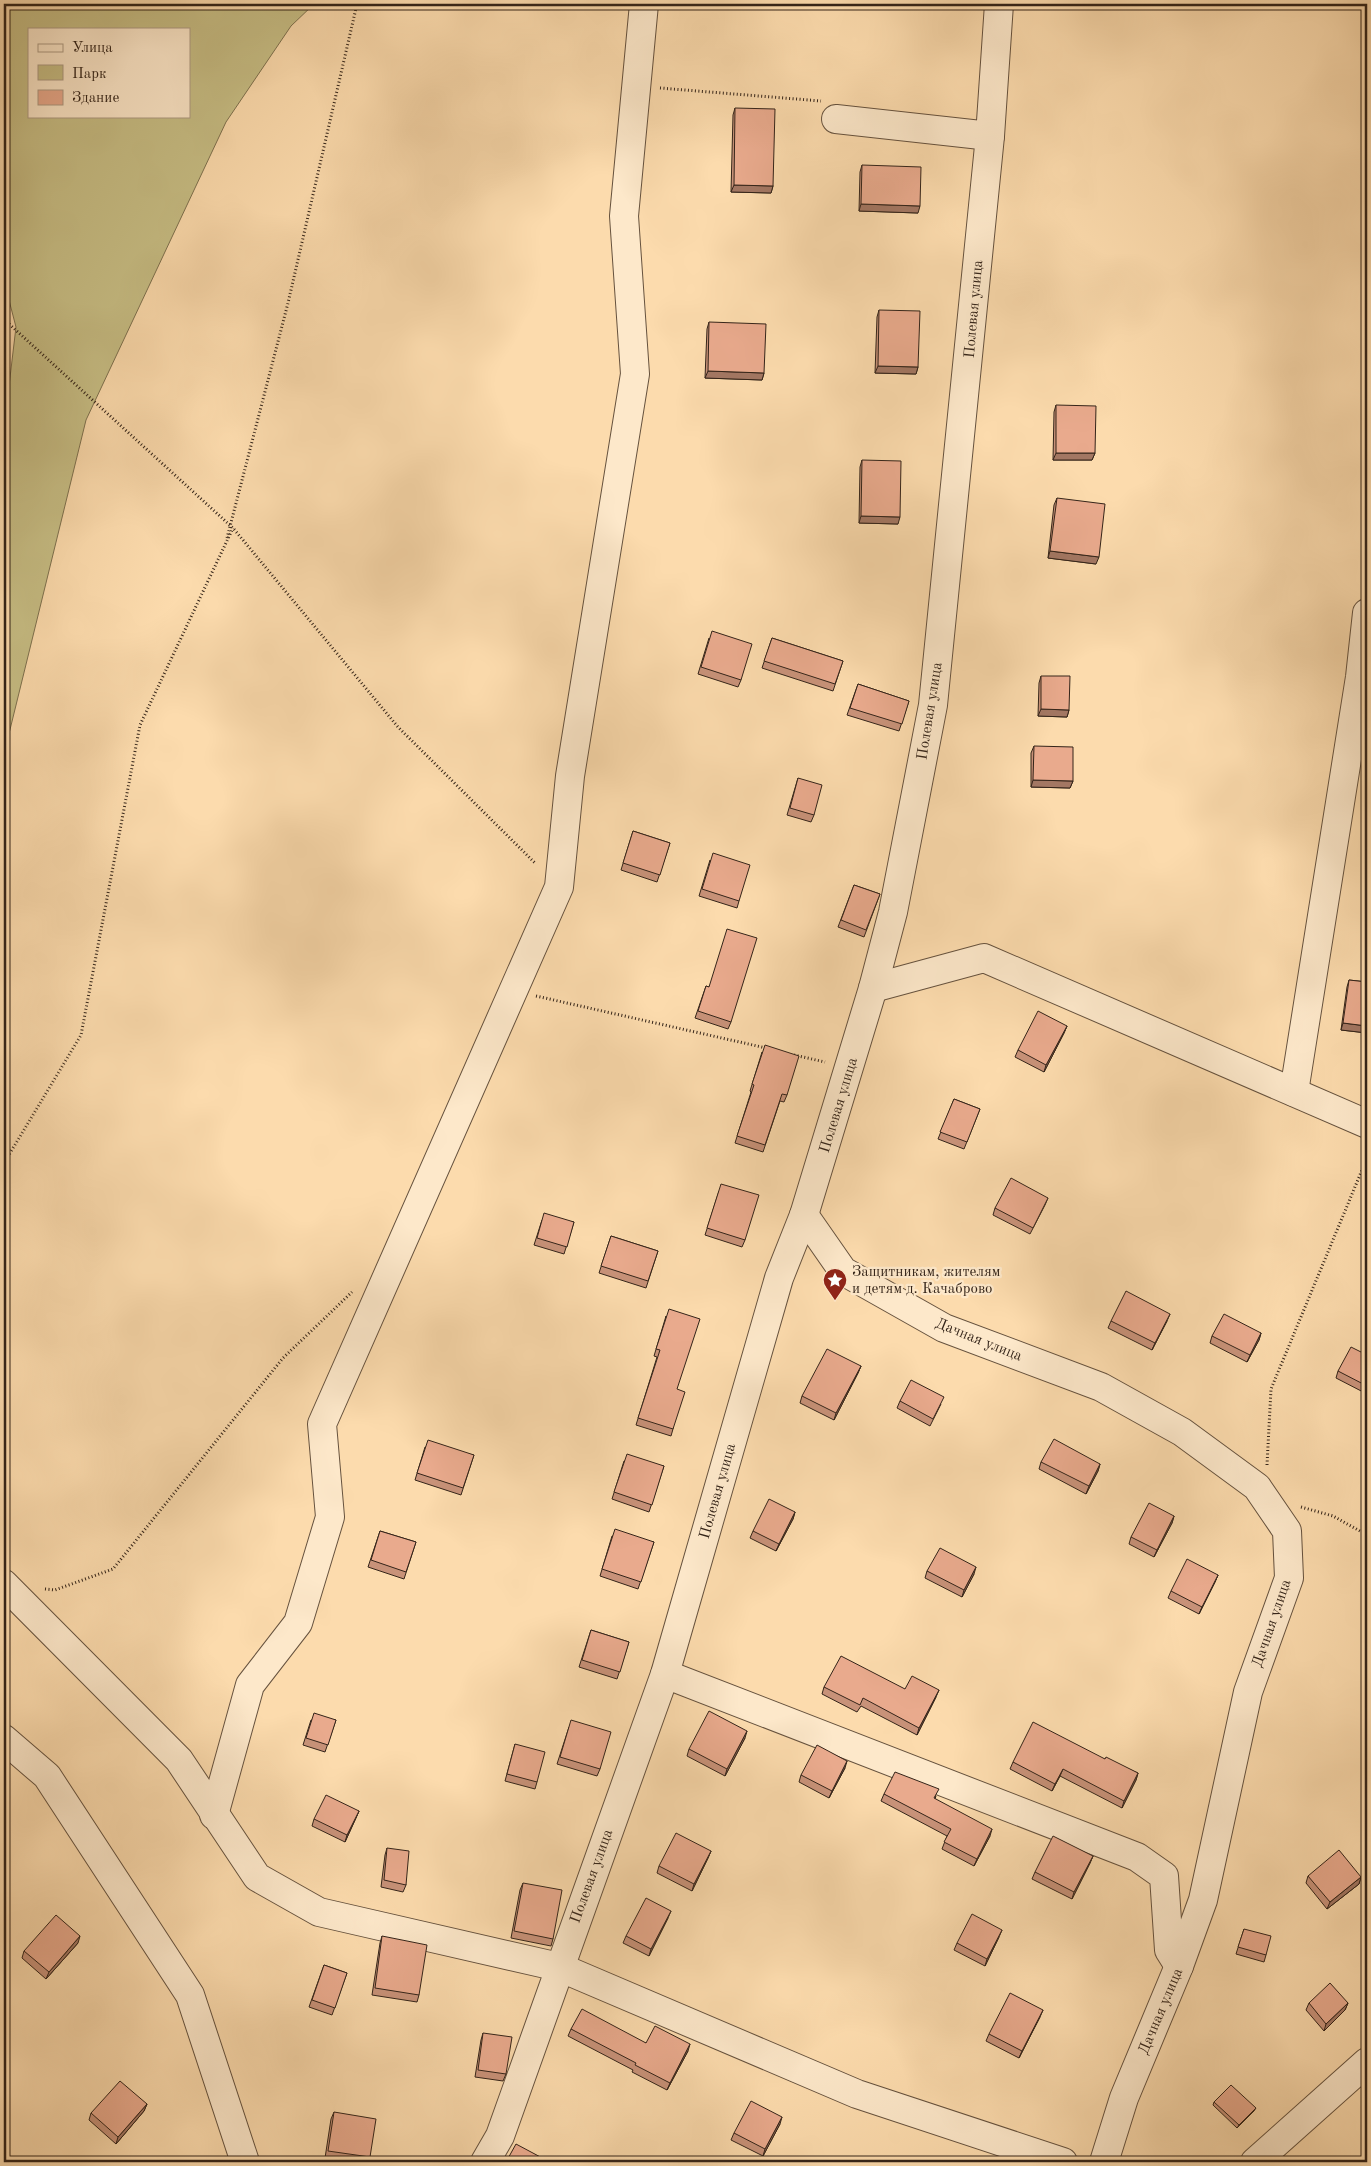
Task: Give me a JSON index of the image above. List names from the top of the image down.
{
  "streets": {
    "street": ["Полевая улица", "Дачная улица"]
  },
  "crossings": [
    ["Полевая улица", "Дачная улица"]
  ],
  "places": {
    "place": ["Защитникам, жителям и детям д. Качаброво"]
  },
  "legend": ["Улица", "Парк", "Здание"]
}
